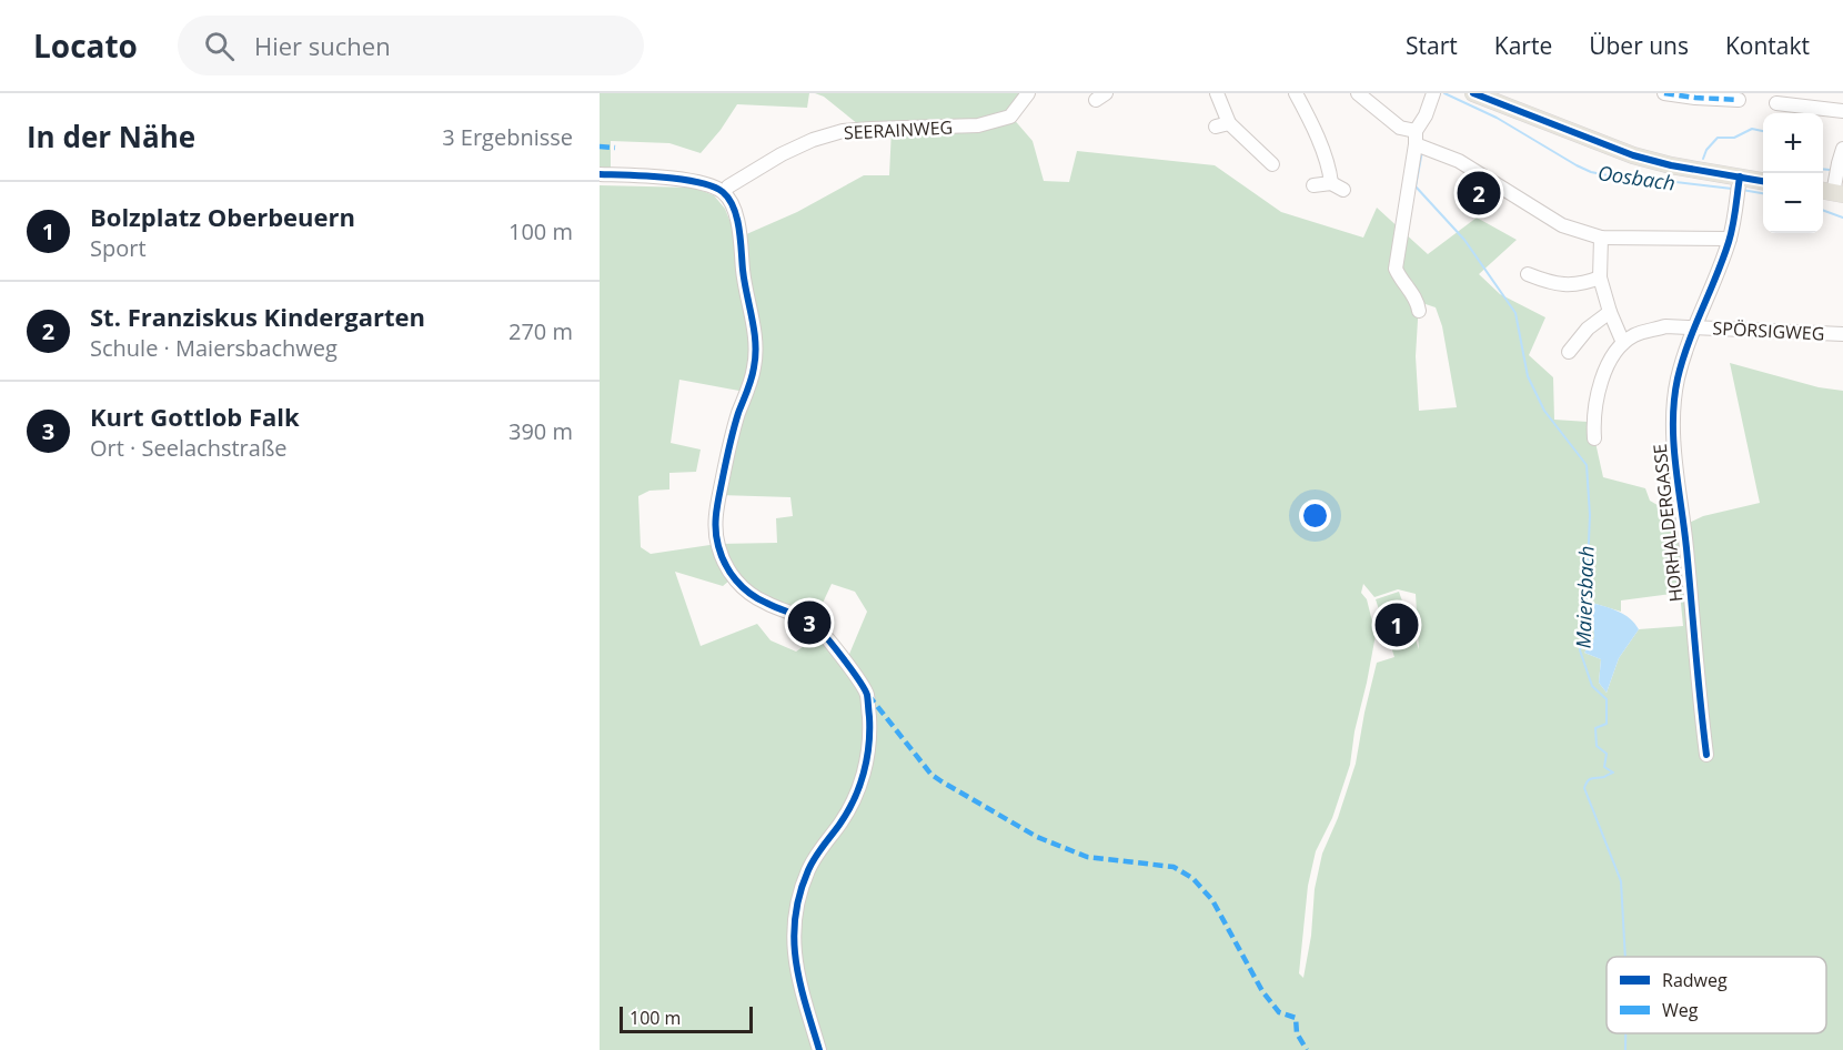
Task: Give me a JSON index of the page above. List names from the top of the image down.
{
  "streets": {
    "street": ["SEERAINWEG", "SPÖRSIGWEG", "HORHALDERGASSE"]
  },
  "crossings": [
    ["SPÖRSIGWEG", "HORHALDERGASSE"]
  ],
  "water": ["Oosbach", "Maiersbach"],
  "legend": ["Radweg", "Weg"],
  "scale_bar": "100 m",
  "page": {
    "header": "Locato",
    "search": "Hier suchen",
    "nav": [
      "Start",
      "Karte",
      "Über uns",
      "Kontakt"
    ],
    "heading": ["In der Nähe", "3 Ergebnisse"],
    "map_buttons": ["+", "−"],
    "pins": ["2", "3", "1"],
    "list": [
      {
        "mark": "1",
        "name": "Bolzplatz Oberbeuern",
        "note": "Sport",
        "value": "100 m"
      },
      {
        "mark": "2",
        "name": "St. Franziskus Kindergarten",
        "note": "Schule · Maiersbachweg",
        "value": "270 m"
      },
      {
        "mark": "3",
        "name": "Kurt Gottlob Falk",
        "note": "Ort · Seelachstraße",
        "value": "390 m"
      }
    ],
    "scale": "100 m"
  }
}
